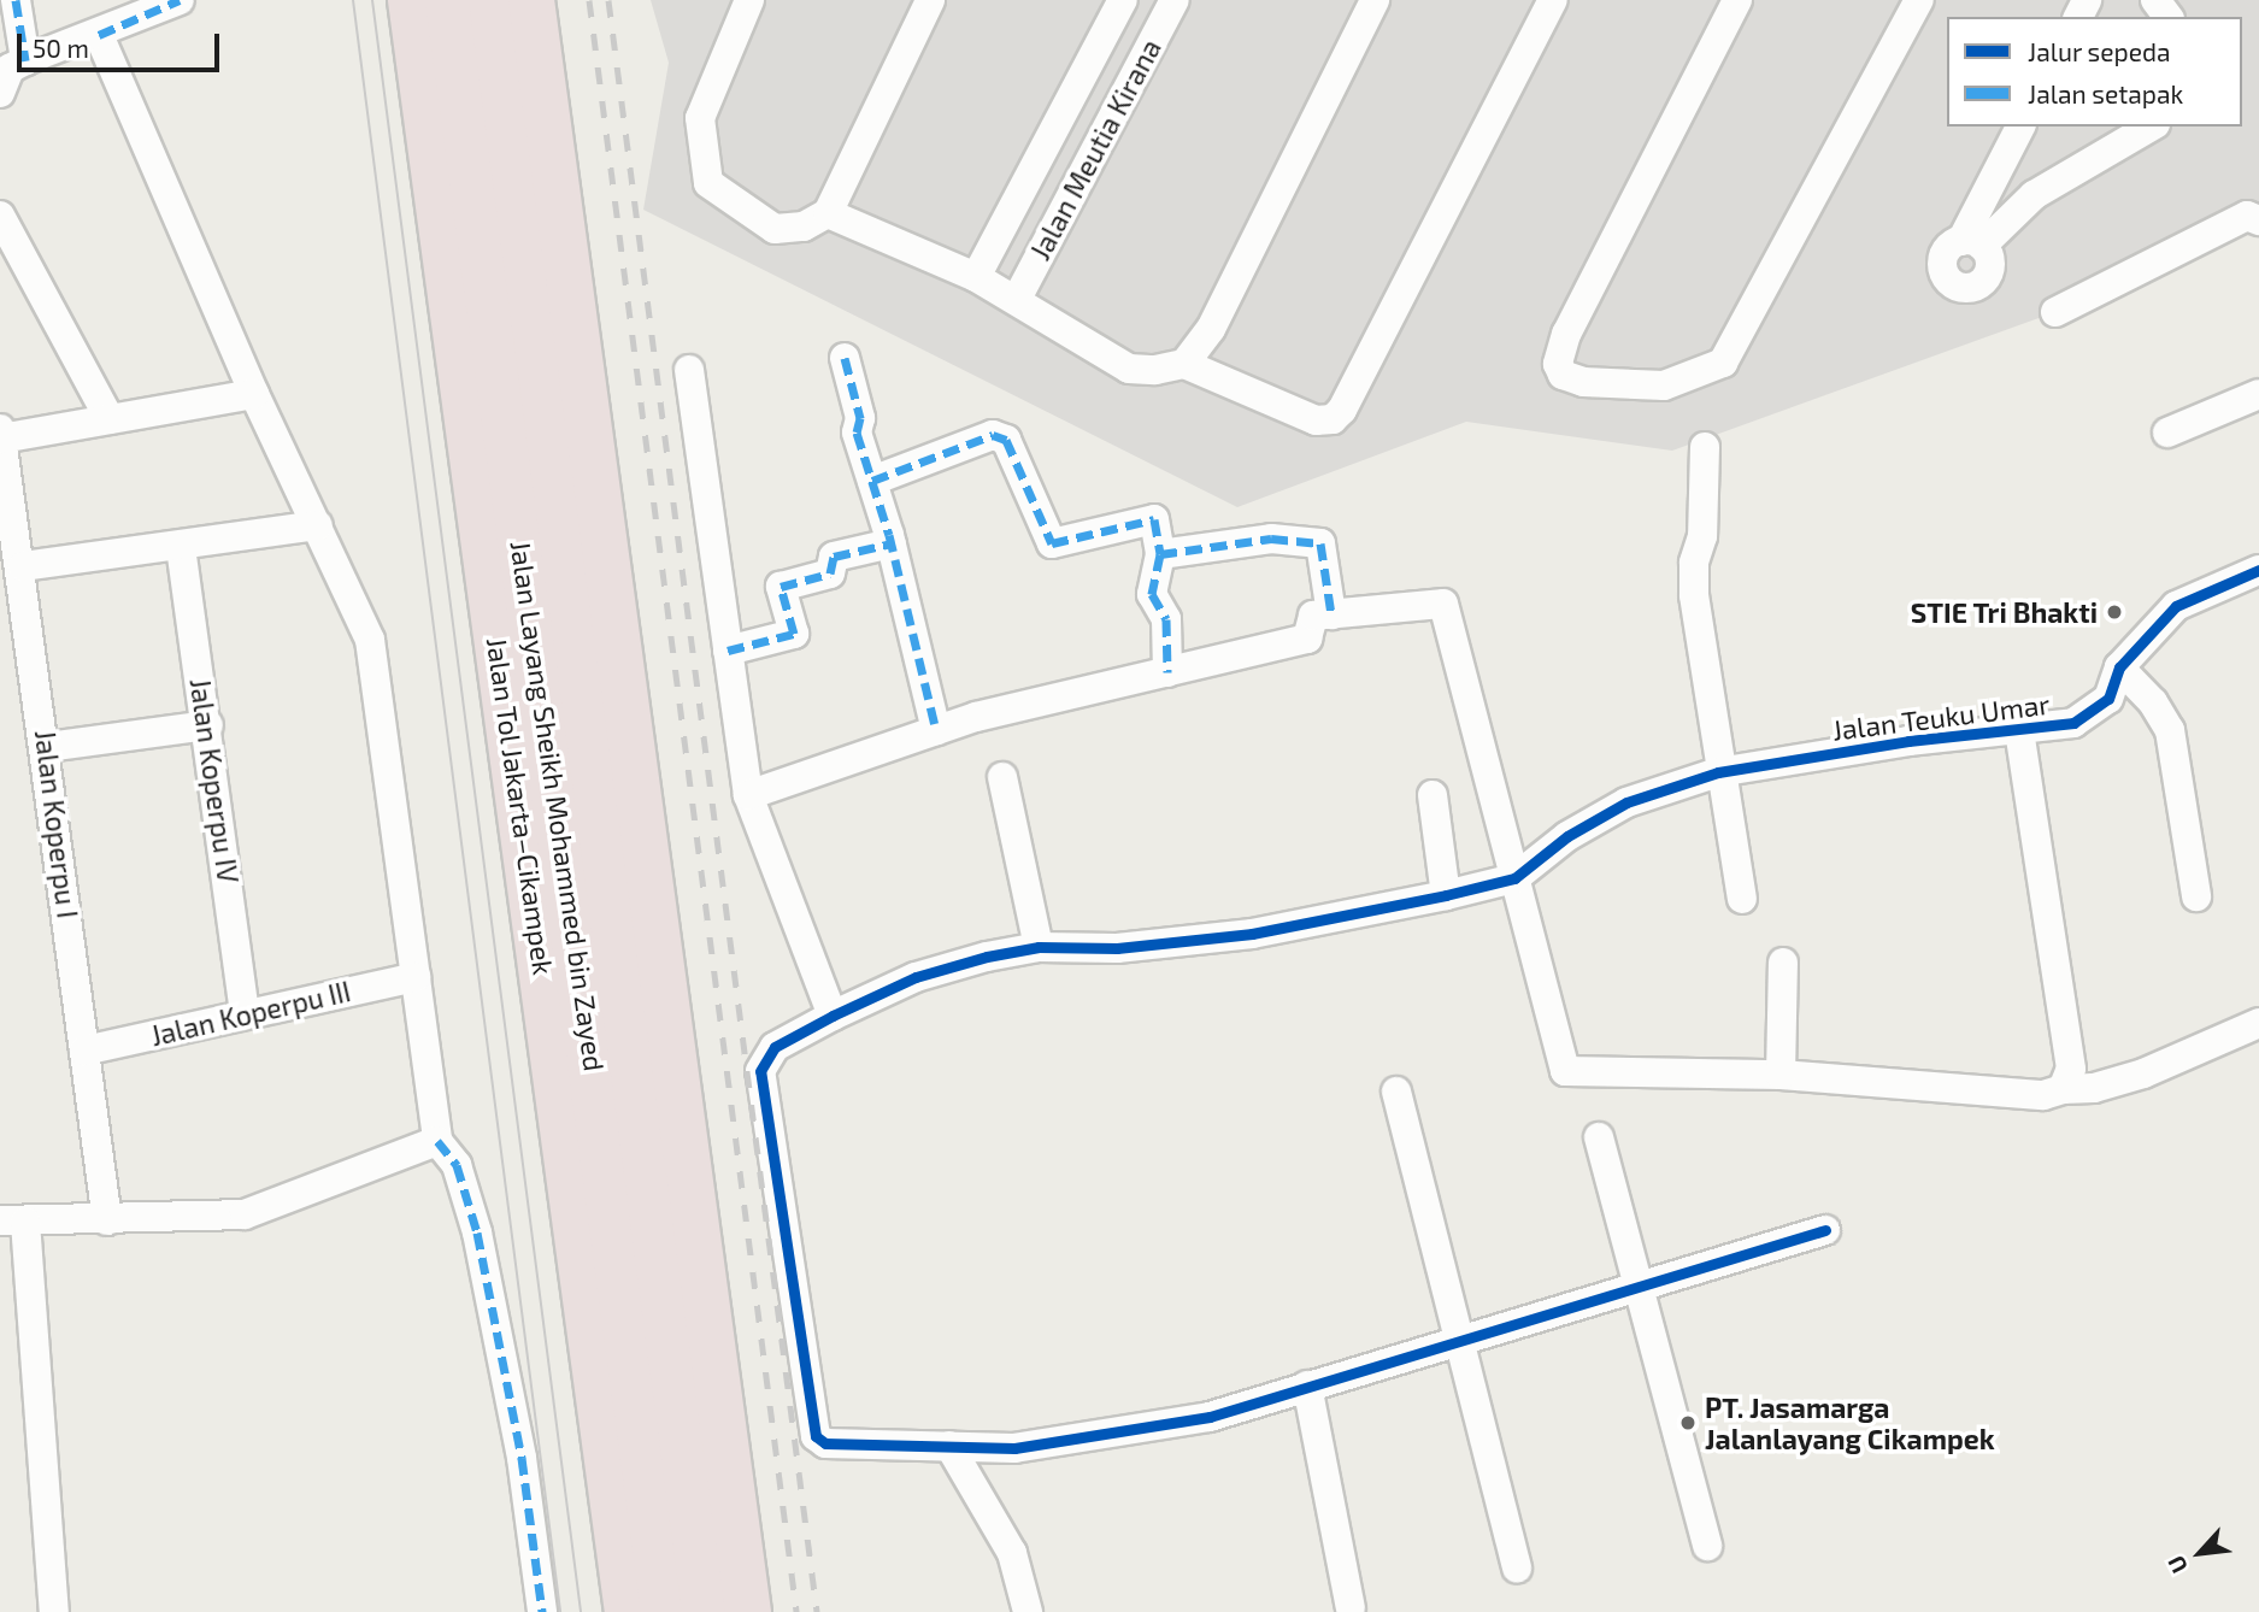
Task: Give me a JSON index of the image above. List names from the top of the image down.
{
  "streets": {
    "highway": ["Jalan Tol Jakarta–Cikampek", "Jalan Layang Sheikh Mohammed bin Zayed"],
    "street": [
      "Jalan Meutia Kirana",
      "Jalan Teuku Umar",
      "Jalan Koperpu IV",
      "Jalan Koperpu I",
      "Jalan Koperpu III"
    ]
  },
  "crossings": [
    ["Jalan Koperpu IV", "Jalan Koperpu III"],
    ["Jalan Koperpu I", "Jalan Koperpu III"]
  ],
  "places": ["STIE Tri Bhakti", "PT. Jasamarga Jalanlayang Cikampek"],
  "legend": ["Jalur sepeda", "Jalan setapak"],
  "scale_bar": "50 m",
  "north": "bottom left"
}
